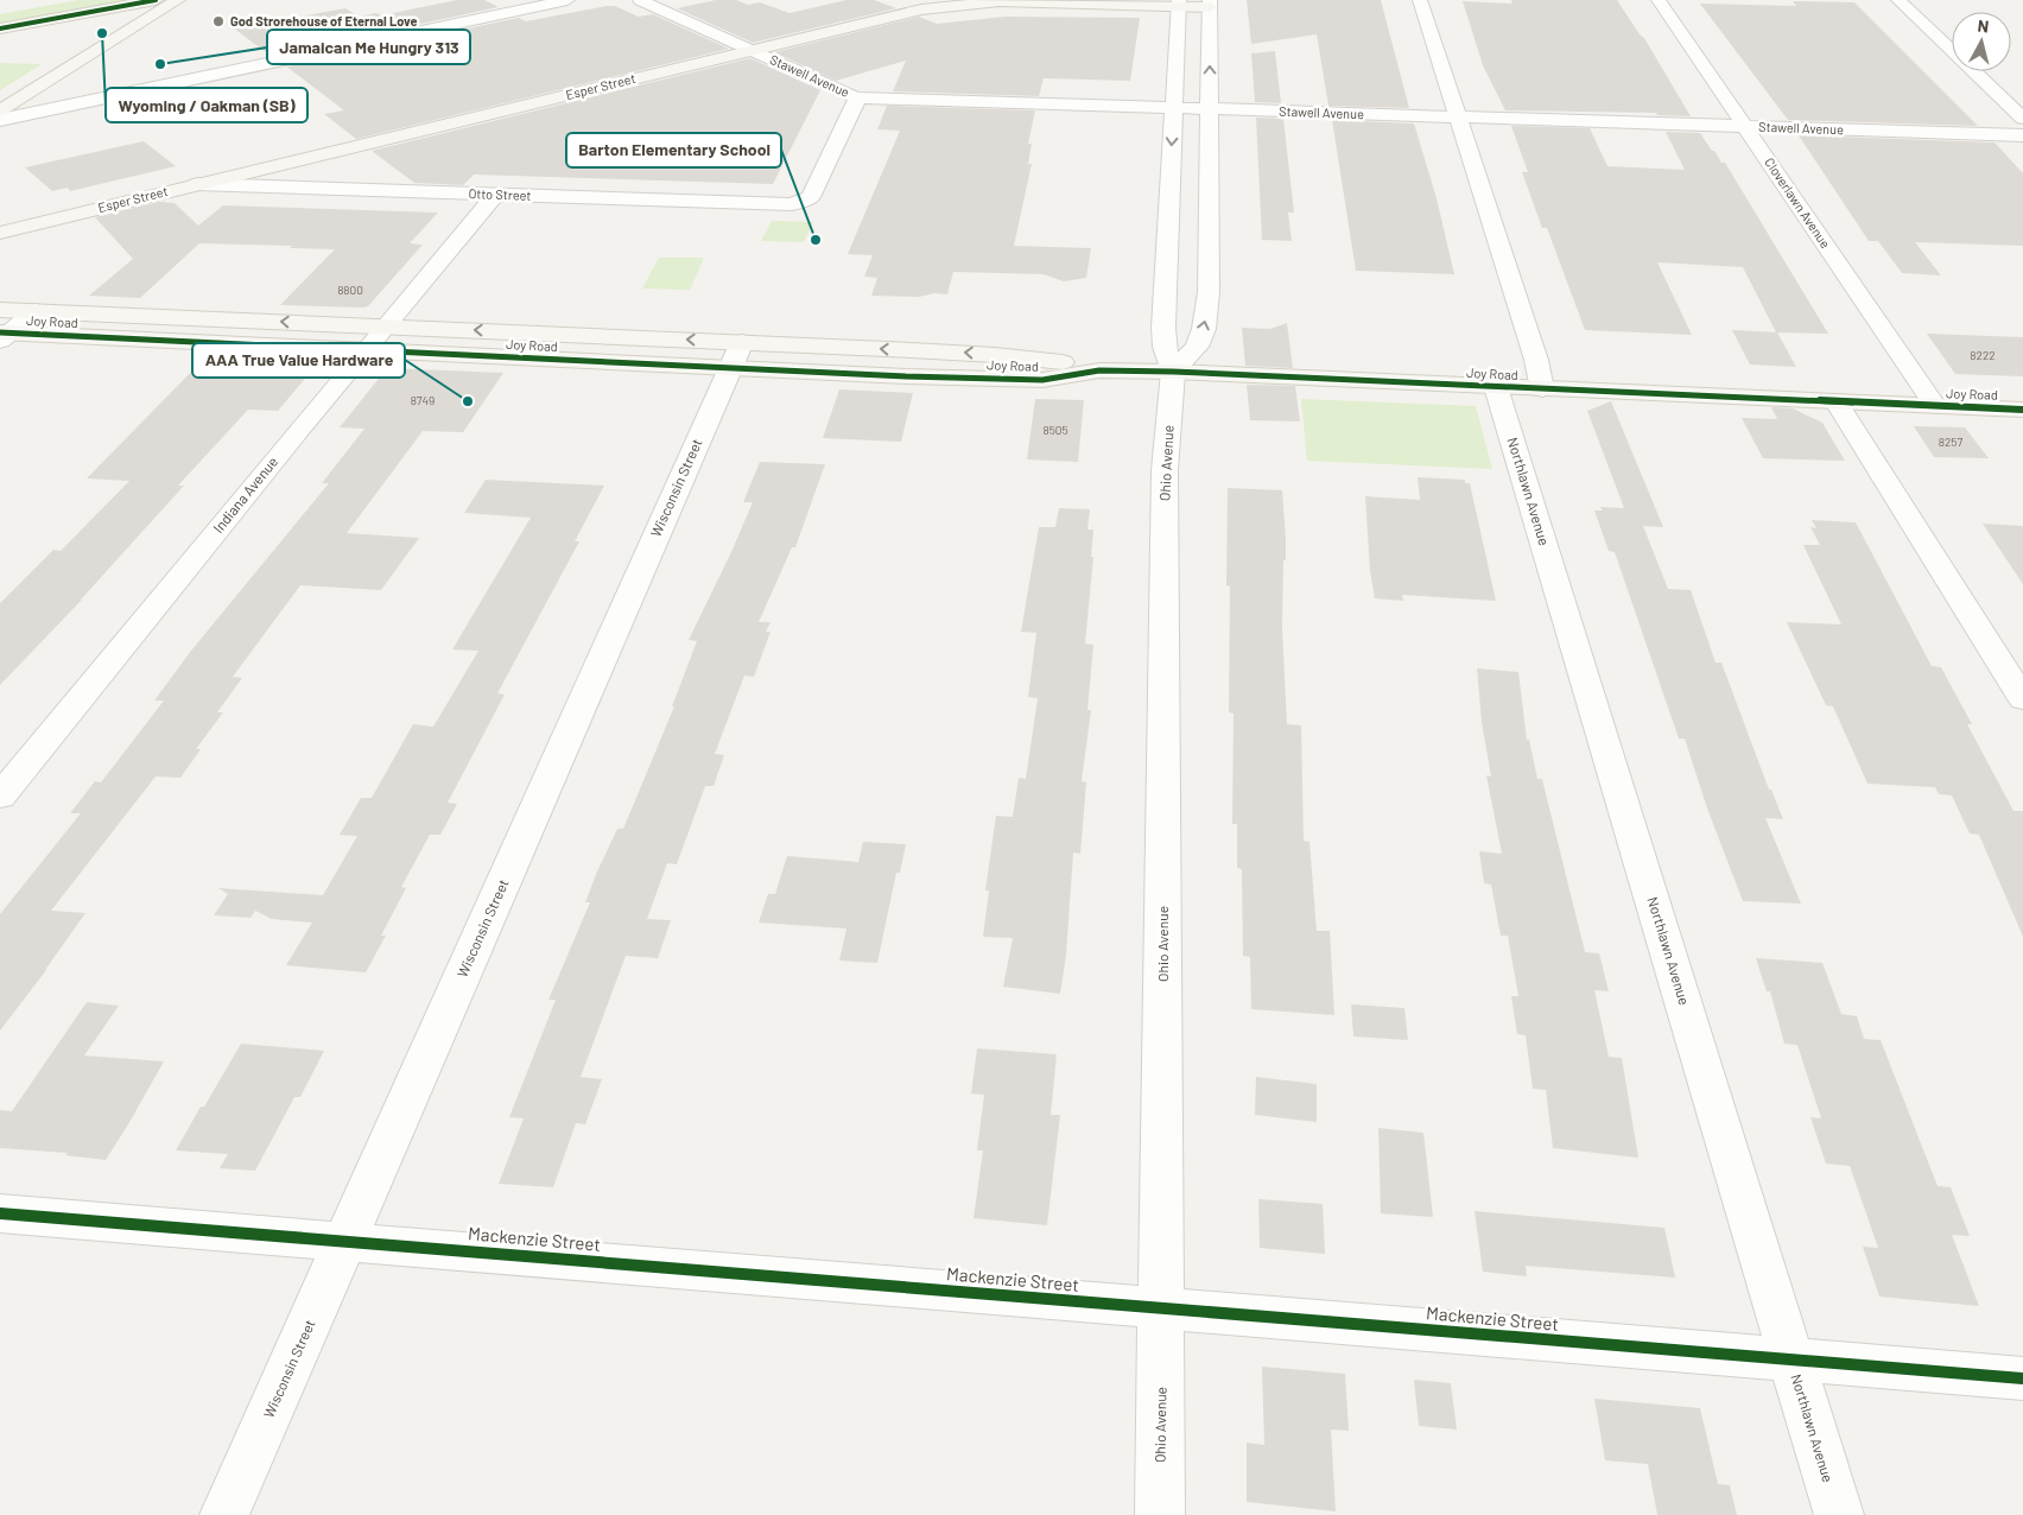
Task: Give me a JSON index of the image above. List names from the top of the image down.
{
  "streets": {
    "street": [
      "Stawell Avenue",
      "Esper Street",
      "Otto Street",
      "Cloverlawn Avenue",
      "Joy Road",
      "Ohio Avenue",
      "Wisconsin Street",
      "Northlawn Avenue",
      "Indiana Avenue",
      "Mackenzie Street"
    ]
  },
  "crossings": [
    ["Stawell Avenue", "Esper Street"],
    ["Stawell Avenue", "Otto Street"],
    ["Stawell Avenue", "Cloverlawn Avenue"],
    ["Stawell Avenue", "Ohio Avenue"],
    ["Esper Street", "Otto Street"],
    ["Esper Street", "Ohio Avenue"],
    ["Otto Street", "Indiana Avenue"],
    ["Cloverlawn Avenue", "Joy Road"],
    ["Joy Road", "Ohio Avenue"],
    ["Joy Road", "Wisconsin Street"],
    ["Joy Road", "Northlawn Avenue"],
    ["Joy Road", "Indiana Avenue"],
    ["Ohio Avenue", "Mackenzie Street"],
    ["Wisconsin Street", "Mackenzie Street"],
    ["Northlawn Avenue", "Mackenzie Street"]
  ],
  "places": [
    "God Strorehouse of Eternal Love",
    "Wyoming / Oakman (SB)",
    "Jamaican Me Hungry 313",
    "Barton Elementary School",
    "AAA True Value Hardware"
  ],
  "house_numbers": [
    "8800",
    "8222",
    "8749",
    "8505",
    "8257"
  ],
  "north": "top"
}
